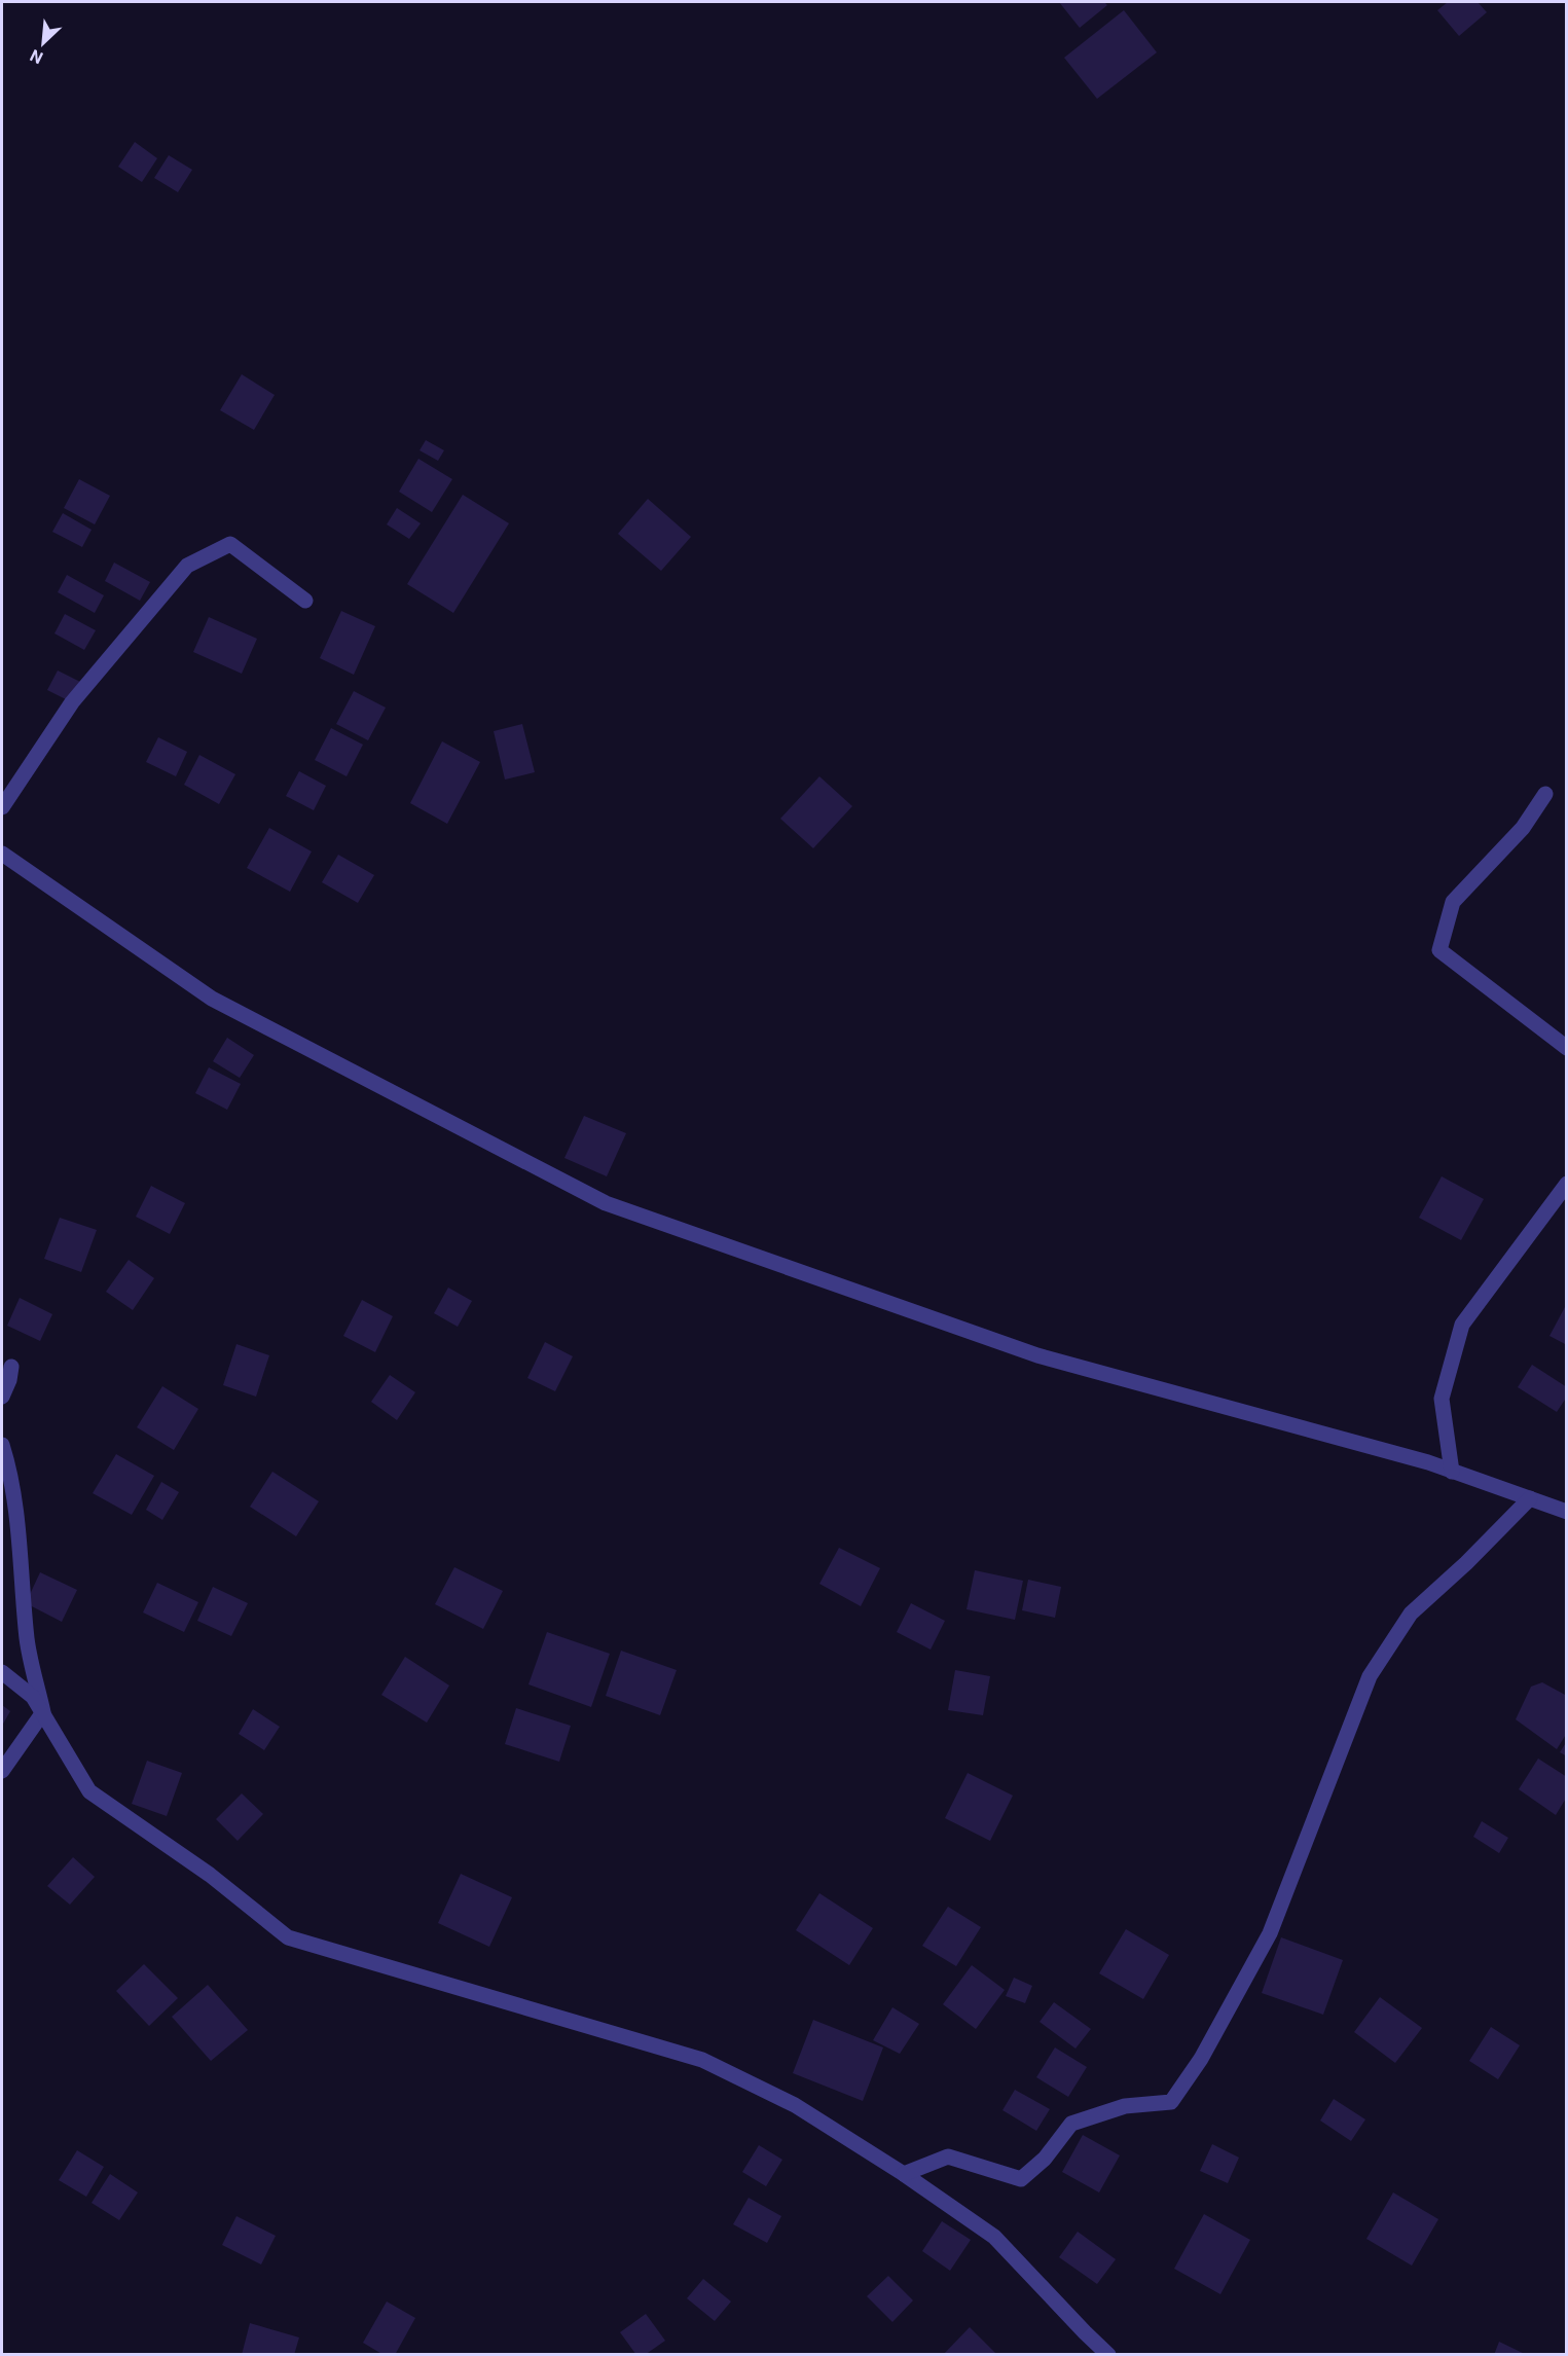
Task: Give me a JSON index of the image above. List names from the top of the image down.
{
  "north": "bottom left"
}
